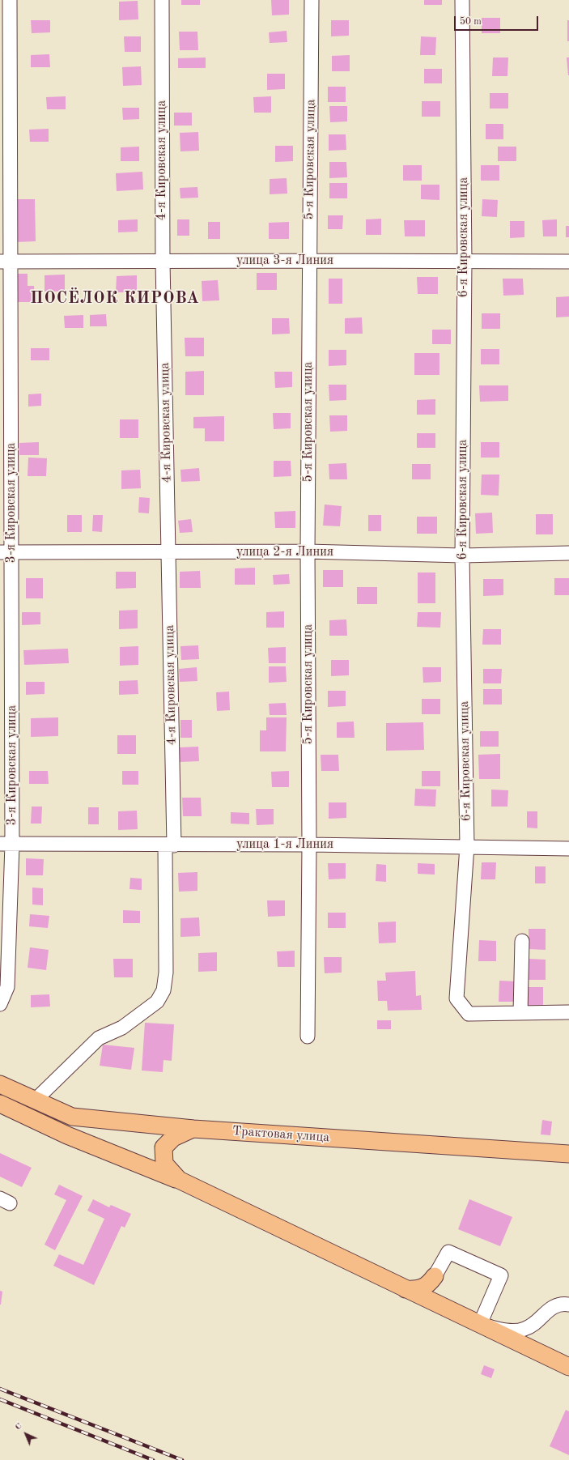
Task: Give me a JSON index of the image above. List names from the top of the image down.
{
  "streets": {
    "main road": ["Трактовая улица"],
    "street": [
      "5-я Кировская улица",
      "4-я Кировская улица",
      "6-я Кировская улица",
      "улица 3-я Линия",
      "3-я Кировская улица",
      "улица 2-я Линия",
      "улица 1-я Линия"
    ]
  },
  "crossings": [
    ["5-я Кировская улица", "улица 3-я Линия"],
    ["5-я Кировская улица", "улица 2-я Линия"],
    ["5-я Кировская улица", "улица 1-я Линия"],
    ["4-я Кировская улица", "улица 3-я Линия"],
    ["4-я Кировская улица", "улица 2-я Линия"],
    ["4-я Кировская улица", "улица 1-я Линия"],
    ["4-я Кировская улица", "Трактовая улица"],
    ["6-я Кировская улица", "улица 3-я Линия"],
    ["6-я Кировская улица", "улица 2-я Линия"],
    ["6-я Кировская улица", "улица 1-я Линия"],
    ["улица 3-я Линия", "3-я Кировская улица"],
    ["3-я Кировская улица", "улица 2-я Линия"],
    ["3-я Кировская улица", "улица 1-я Линия"]
  ],
  "districts": ["ПОСЁЛОК КИРОВА"],
  "scale_bar": "50 m",
  "north": "top left"
}
